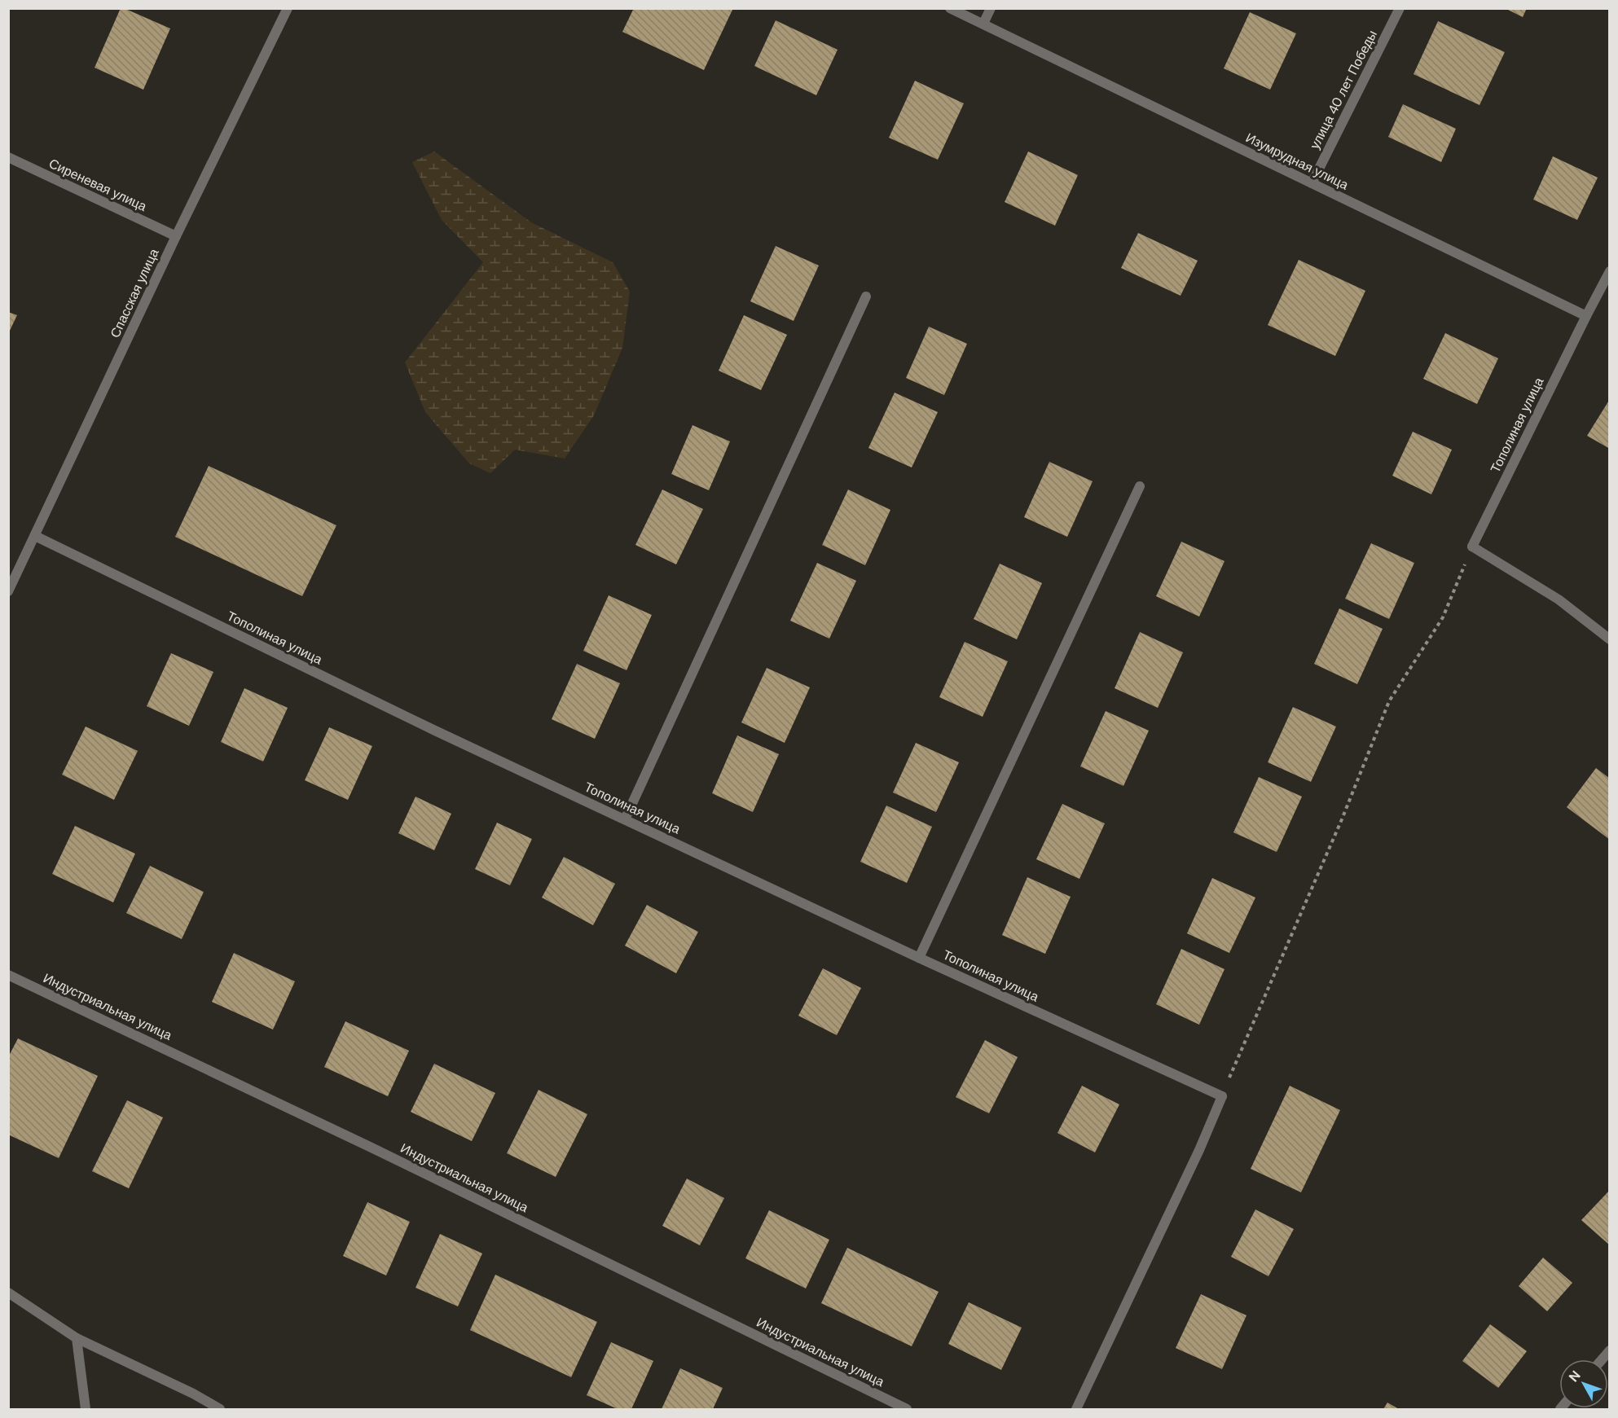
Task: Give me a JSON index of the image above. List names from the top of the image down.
{
  "streets": {
    "street": [
      "улица 40 лет Победы",
      "Изумрудная улица",
      "Сиреневая улица",
      "Спасская улица",
      "Тополиная улица",
      "Индустриальная улица"
    ]
  },
  "crossings": [
    ["улица 40 лет Победы", "Изумрудная улица"],
    ["Изумрудная улица", "Тополиная улица"],
    ["Сиреневая улица", "Спасская улица"],
    ["Спасская улица", "Тополиная улица"]
  ],
  "north": "top left"
}
